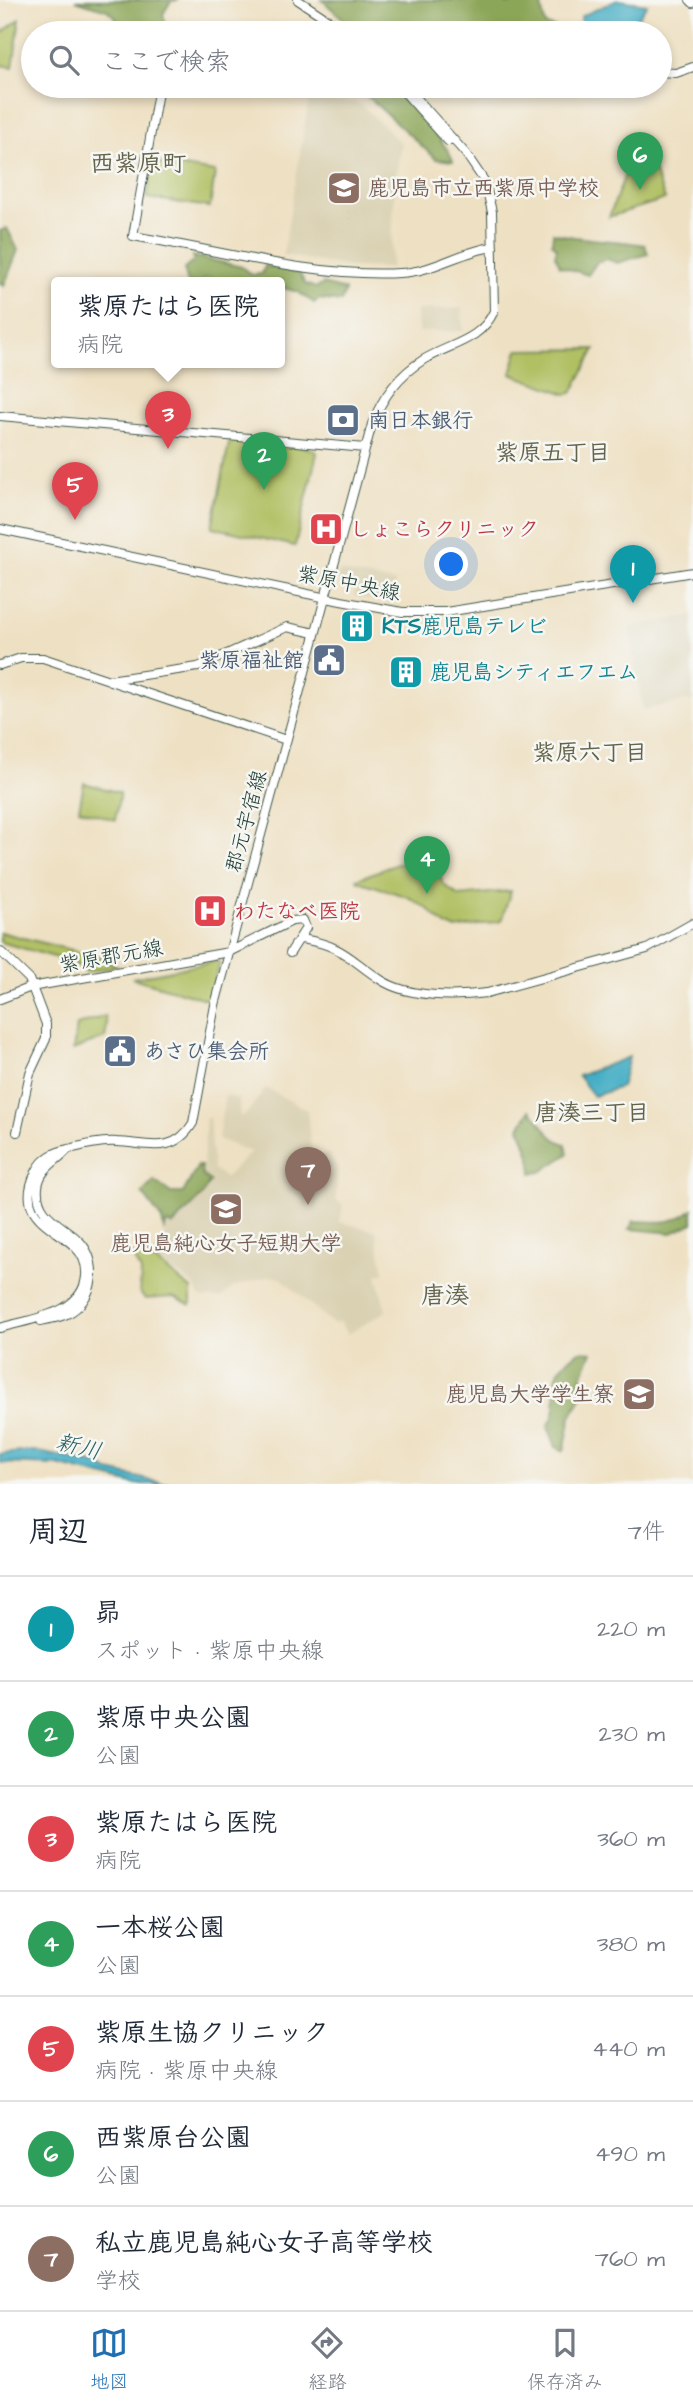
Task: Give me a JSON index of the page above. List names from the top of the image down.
{
  "streets": {
    "street": ["紫原中央線", "郡元宇宿線", "紫原郡元線"]
  },
  "crossings": [
    ["紫原中央線", "郡元宇宿線"],
    ["郡元宇宿線", "紫原郡元線"]
  ],
  "districts": [
    "西紫原町",
    "紫原五丁目",
    "紫原六丁目",
    "唐湊三丁目",
    "唐湊"
  ],
  "water": ["新川"],
  "places": {
    "school or university": ["鹿児島市立西紫原中学校", "鹿児島純心女子短期大学", "鹿児島大学学生寮"],
    "bank": ["南日本銀行"],
    "hospital": ["しょこらクリニック", "わたなべ医院"],
    "building": ["KTS鹿児島テレビ", "鹿児島シティエフエム"],
    "public building": ["紫原福祉館", "あさひ集会所"]
  },
  "page": {
    "search": "ここで検索",
    "pins": [
      "6",
      "3",
      "2",
      "5",
      "1",
      "4",
      "7"
    ],
    "popup": ["紫原たはら医院", "病院"],
    "heading": ["周辺", "7件"],
    "list": [
      {
        "mark": "1",
        "name": "昴",
        "note": "スポット · 紫原中央線",
        "value": "220 m"
      },
      {
        "mark": "2",
        "name": "紫原中央公園",
        "note": "公園",
        "value": "230 m"
      },
      {
        "mark": "3",
        "name": "紫原たはら医院",
        "note": "病院",
        "value": "360 m"
      },
      {
        "mark": "4",
        "name": "一本桜公園",
        "note": "公園",
        "value": "380 m"
      },
      {
        "mark": "5",
        "name": "紫原生協クリニック",
        "note": "病院 · 紫原中央線",
        "value": "440 m"
      },
      {
        "mark": "6",
        "name": "西紫原台公園",
        "note": "公園",
        "value": "490 m"
      },
      {
        "mark": "7",
        "name": "私立鹿児島純心女子高等学校",
        "note": "学校",
        "value": "760 m"
      }
    ],
    "nav": ["地図", "経路", "保存済み"]
  }
}
